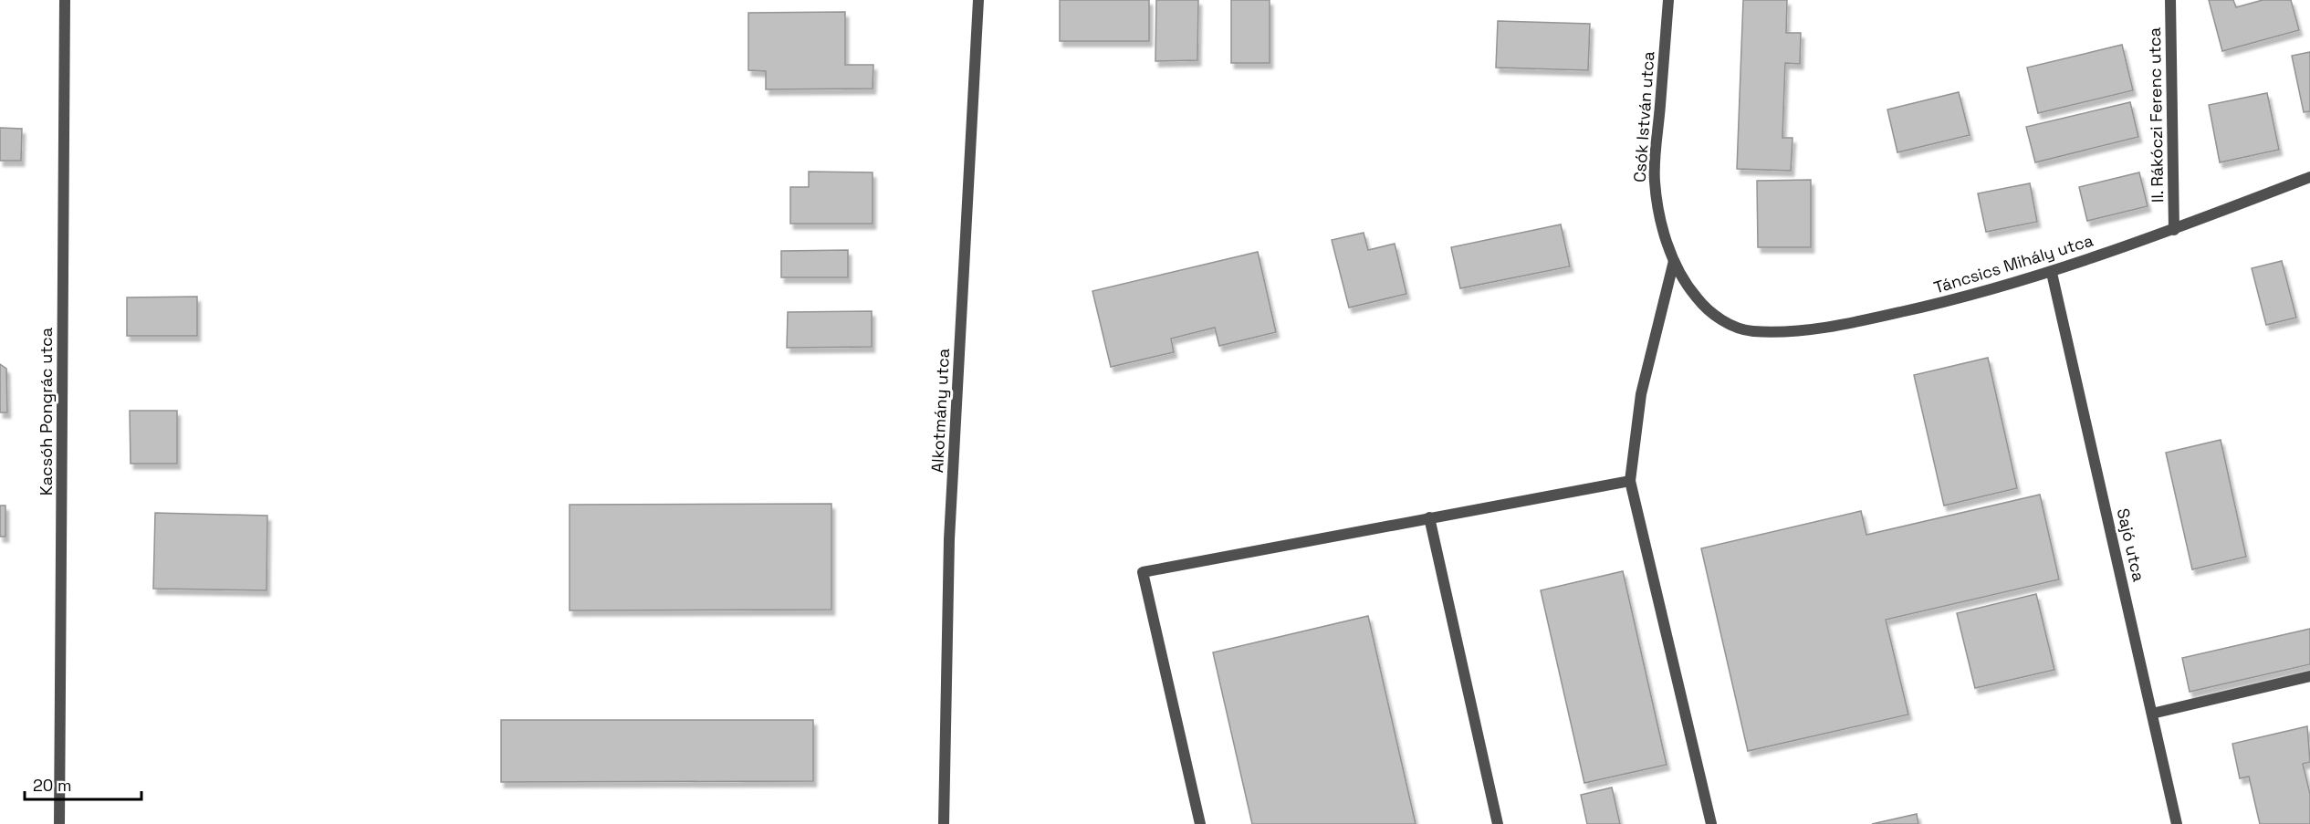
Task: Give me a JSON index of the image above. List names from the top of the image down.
{
  "streets": {
    "street": [
      "II. Rákóczi Ferenc utca",
      "Csók István utca",
      "Táncsics Mihály utca",
      "Alkotmány utca",
      "Kacsóh Pongrác utca",
      "Sajó utca"
    ]
  },
  "crossings": [
    ["II. Rákóczi Ferenc utca", "Táncsics Mihály utca"],
    ["Csók István utca", "Táncsics Mihály utca"],
    ["Táncsics Mihály utca", "Sajó utca"]
  ],
  "scale_bar": "20 m"
}
